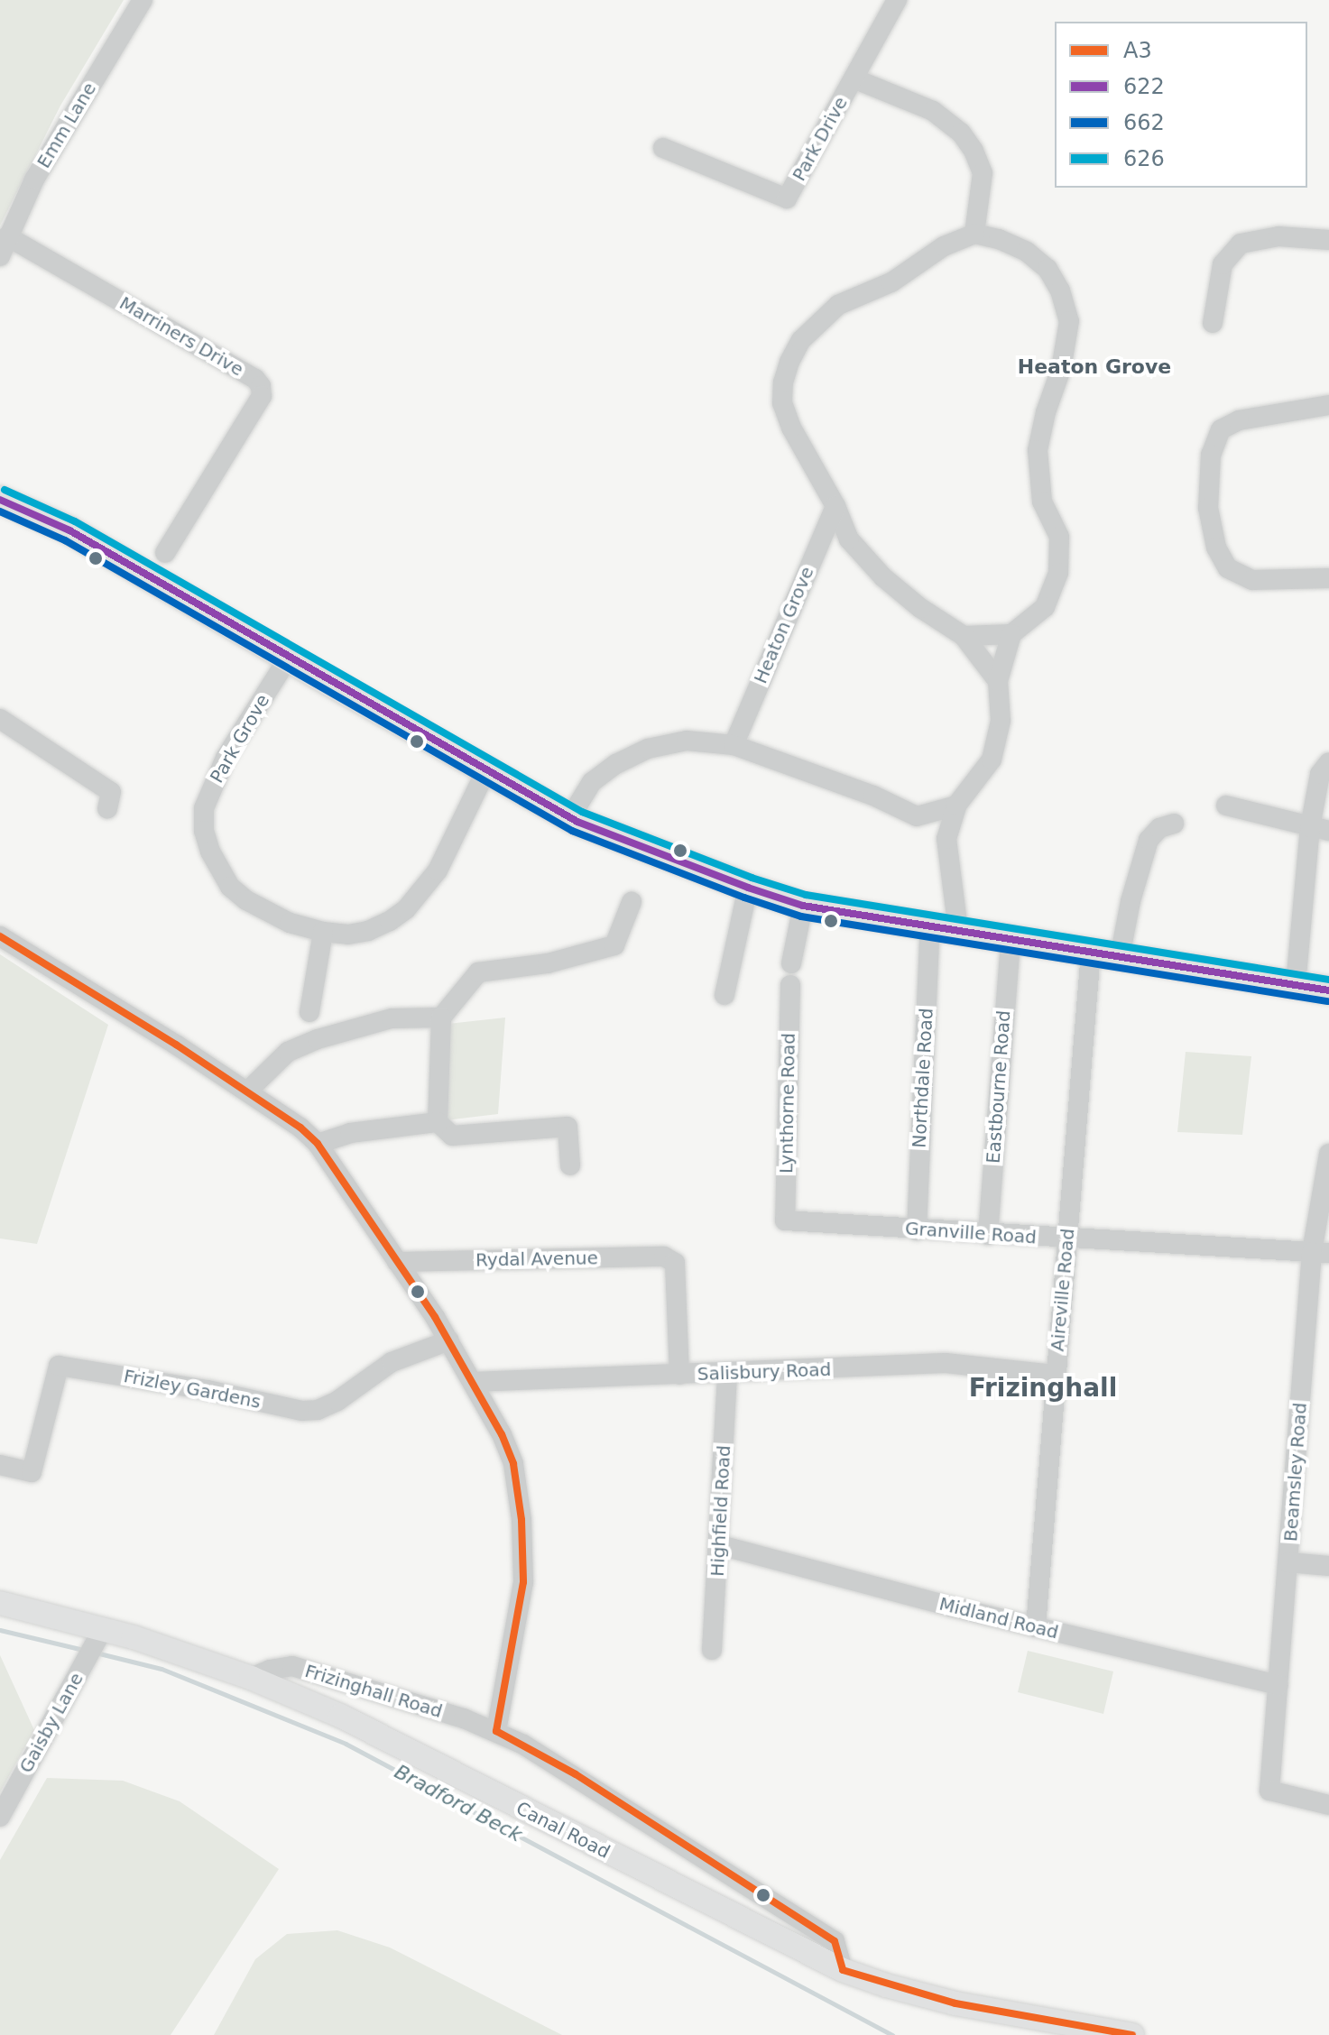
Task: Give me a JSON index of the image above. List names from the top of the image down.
{
  "streets": {
    "main road": ["Canal Road"],
    "street": [
      "Emm Lane",
      "Park Drive",
      "Marriners Drive",
      "Heaton Grove",
      "Park Grove",
      "Northdale Road",
      "Eastbourne Road",
      "Lynthorne Road",
      "Granville Road",
      "Rydal Avenue",
      "Aireville Road",
      "Salisbury Road",
      "Frizley Gardens",
      "Beamsley Road",
      "Highfield Road",
      "Midland Road",
      "Frizinghall Road",
      "Gaisby Lane"
    ]
  },
  "crossings": [
    ["Emm Lane", "Marriners Drive"],
    ["Northdale Road", "Granville Road"],
    ["Eastbourne Road", "Granville Road"],
    ["Lynthorne Road", "Granville Road"],
    ["Granville Road", "Aireville Road"],
    ["Granville Road", "Beamsley Road"],
    ["Rydal Avenue", "Salisbury Road"],
    ["Aireville Road", "Salisbury Road"],
    ["Aireville Road", "Midland Road"],
    ["Salisbury Road", "Highfield Road"],
    ["Beamsley Road", "Midland Road"],
    ["Highfield Road", "Midland Road"],
    ["Frizinghall Road", "Canal Road"],
    ["Gaisby Lane", "Canal Road"]
  ],
  "districts": ["Heaton Grove", "Frizinghall"],
  "water": ["Bradford Beck"],
  "lines": [
    "transit line 626",
    "transit line 622",
    "transit line 662",
    "transit line A3"
  ],
  "legend": [
    "A3",
    "622",
    "662",
    "626"
  ]
}
